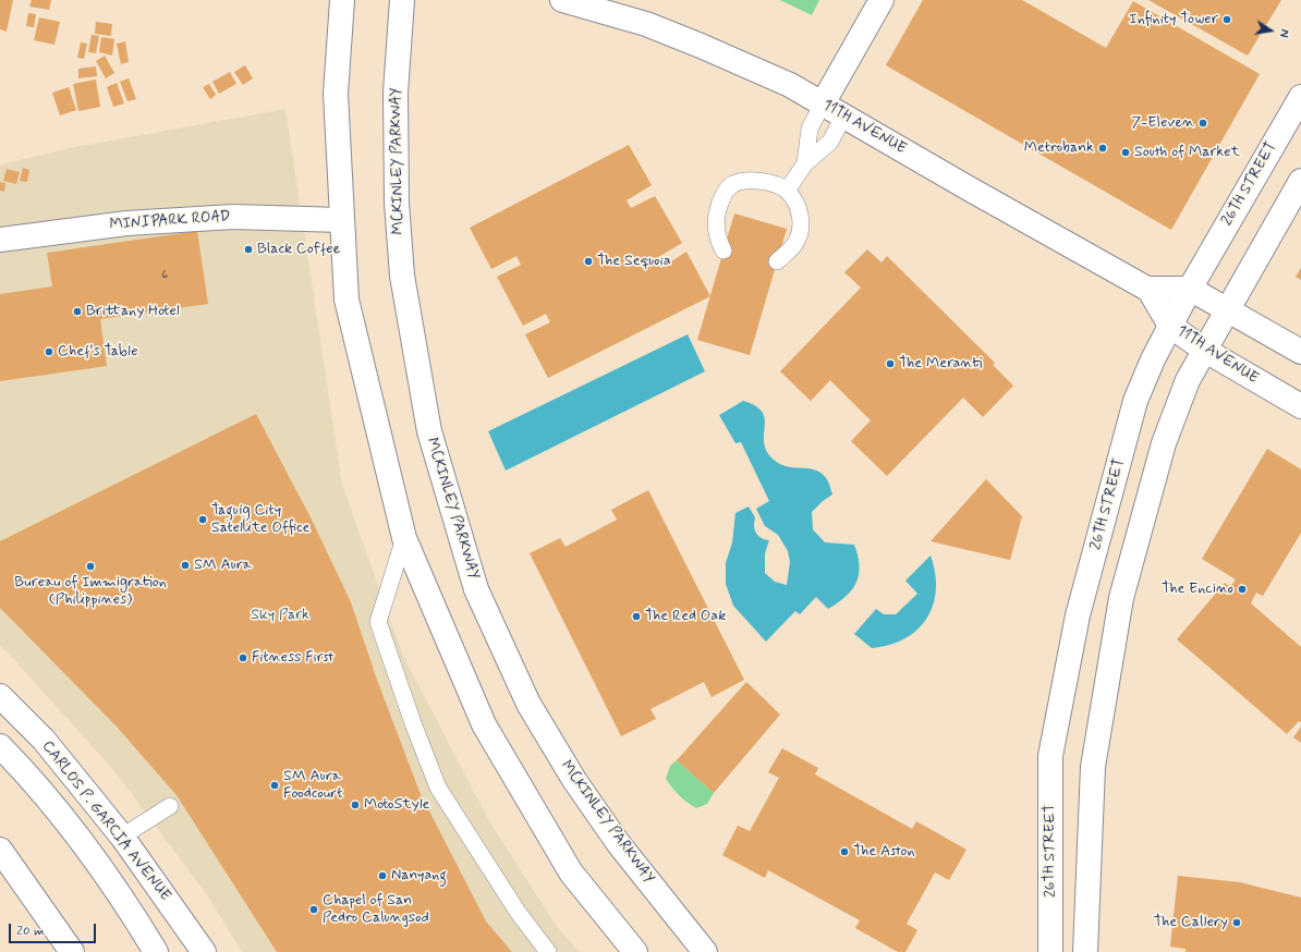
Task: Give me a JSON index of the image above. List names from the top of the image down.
{
  "streets": {
    "main road": [
      "11TH AVENUE",
      "MCKINLEY PARKWAY",
      "26TH STREET",
      "MINIPARK ROAD",
      "CARLOS P. GARCIA AVENUE"
    ]
  },
  "crossings": [
    ["11TH AVENUE", "26TH STREET"]
  ],
  "parks": ["Sky Park"],
  "places": [
    "Infinity Tower",
    "7-Eleven",
    "Metrobank",
    "South of Market",
    "Black Coffee",
    "The Sequoia",
    "Brittany Hotel",
    "Chef's Table",
    "The Meranti",
    "Taguig City Satellite Office",
    "SM Aura",
    "Bureau of Immigration (Philippines)",
    "The Encino",
    "The Red Oak",
    "Fitness First",
    "SM Aura Foodcourt",
    "MotoStyle",
    "The Aston",
    "Nanyang",
    "Chapel of San Pedro Calungsod",
    "The Callery"
  ],
  "house_numbers": ["6"],
  "scale_bar": "20 m",
  "north": "right"
}
